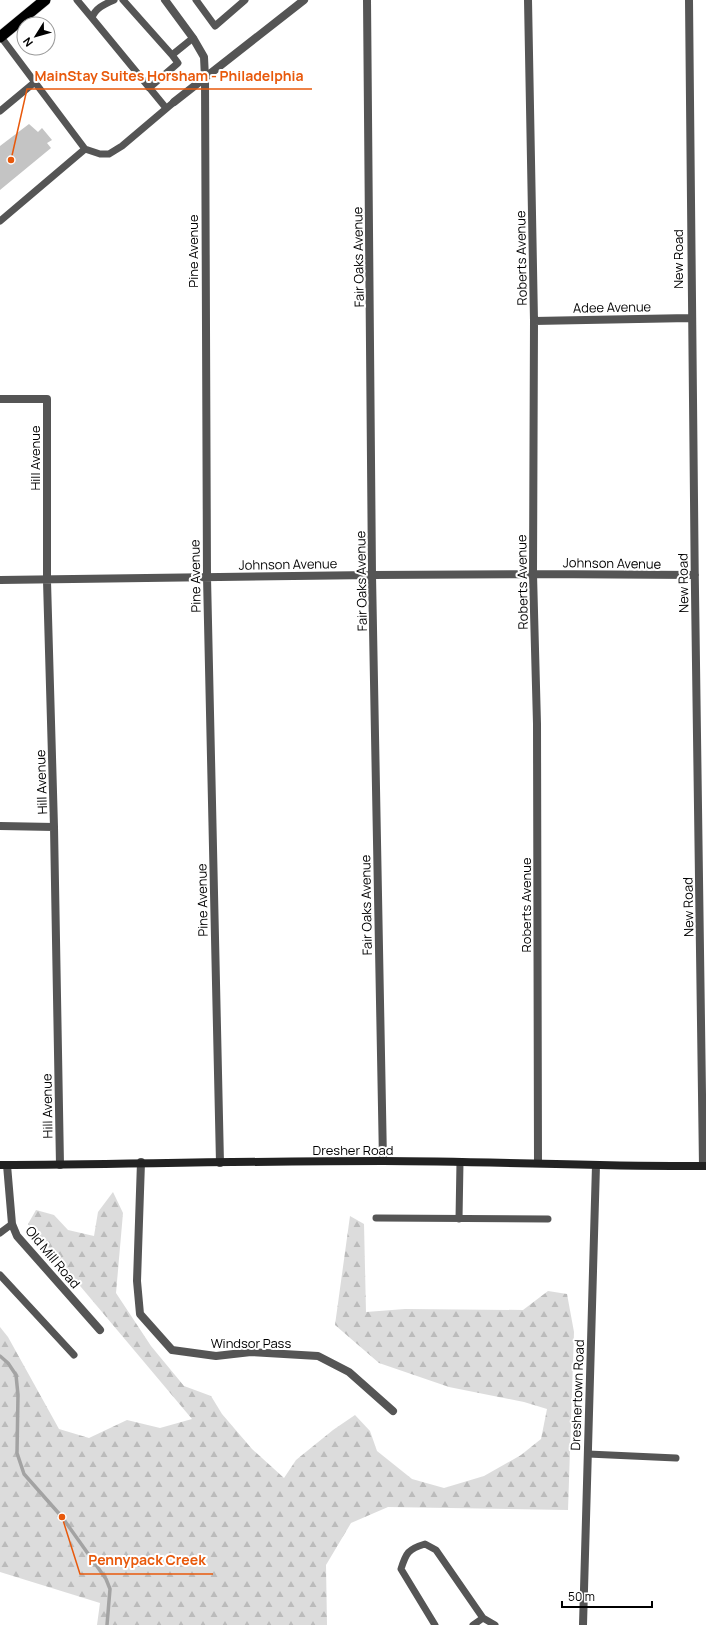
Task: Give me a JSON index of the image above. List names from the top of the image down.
{
  "streets": {
    "main road": ["Dresher Road"],
    "street": [
      "Pine Avenue",
      "Fair Oaks Avenue",
      "Roberts Avenue",
      "New Road",
      "Adee Avenue",
      "Hill Avenue",
      "Johnson Avenue",
      "Old Mill Road",
      "Windsor Pass",
      "Dreshertown Road"
    ]
  },
  "crossings": [
    ["Pine Avenue", "Johnson Avenue"],
    ["Pine Avenue", "Dresher Road"],
    ["Fair Oaks Avenue", "Johnson Avenue"],
    ["Fair Oaks Avenue", "Dresher Road"],
    ["Roberts Avenue", "Adee Avenue"],
    ["Roberts Avenue", "Johnson Avenue"],
    ["Roberts Avenue", "Dresher Road"],
    ["New Road", "Adee Avenue"],
    ["New Road", "Johnson Avenue"],
    ["New Road", "Dresher Road"],
    ["Hill Avenue", "Johnson Avenue"],
    ["Hill Avenue", "Dresher Road"],
    ["Dresher Road", "Old Mill Road"],
    ["Dresher Road", "Windsor Pass"],
    ["Dresher Road", "Dreshertown Road"]
  ],
  "places": ["MainStay Suites Horsham - Philadelphia", "Pennypack Creek"],
  "scale_bar": "50 m",
  "north": "bottom left"
}
